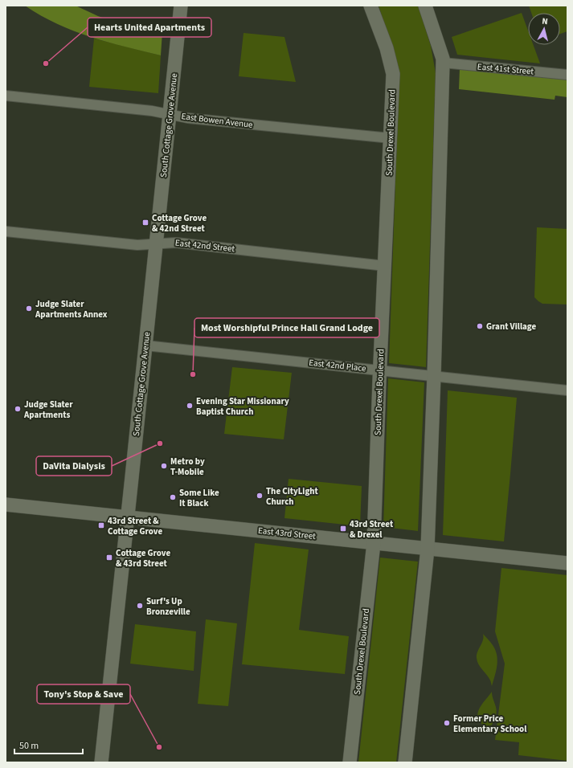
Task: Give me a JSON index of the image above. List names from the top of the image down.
{
  "streets": {
    "street": [
      "East 41st Street",
      "East Bowen Avenue",
      "South Cottage Grove Avenue",
      "South Drexel Boulevard",
      "East 42nd Street",
      "East 42nd Place",
      "East 43rd Street"
    ]
  },
  "crossings": [
    ["East Bowen Avenue", "South Cottage Grove Avenue"],
    ["East Bowen Avenue", "South Drexel Boulevard"],
    ["South Cottage Grove Avenue", "East 42nd Street"],
    ["South Cottage Grove Avenue", "East 42nd Place"],
    ["South Cottage Grove Avenue", "East 43rd Street"],
    ["South Drexel Boulevard", "East 42nd Street"],
    ["South Drexel Boulevard", "East 42nd Place"],
    ["South Drexel Boulevard", "East 43rd Street"]
  ],
  "places": {
    "other": [
      "Hearts United Apartments",
      "Judge Slater Apartments Annex",
      "Grant Village",
      "Most Worshipful Prince Hall Grand Lodge",
      "Evening Star Missionary Baptist Church",
      "Judge Slater Apartments",
      "DaVita Dialysis",
      "Metro by T-Mobile",
      "The CityLight Church",
      "Some Like It Black",
      "Surf's Up Bronzeville",
      "Former Price Elementary School",
      "Tony's Stop & Save"
    ],
    "transit": [
      "Cottage Grove & 42nd Street",
      "43rd Street & Cottage Grove",
      "43rd Street & Drexel",
      "Cottage Grove & 43rd Street"
    ]
  },
  "scale_bar": "50 m",
  "north": "top"
}
